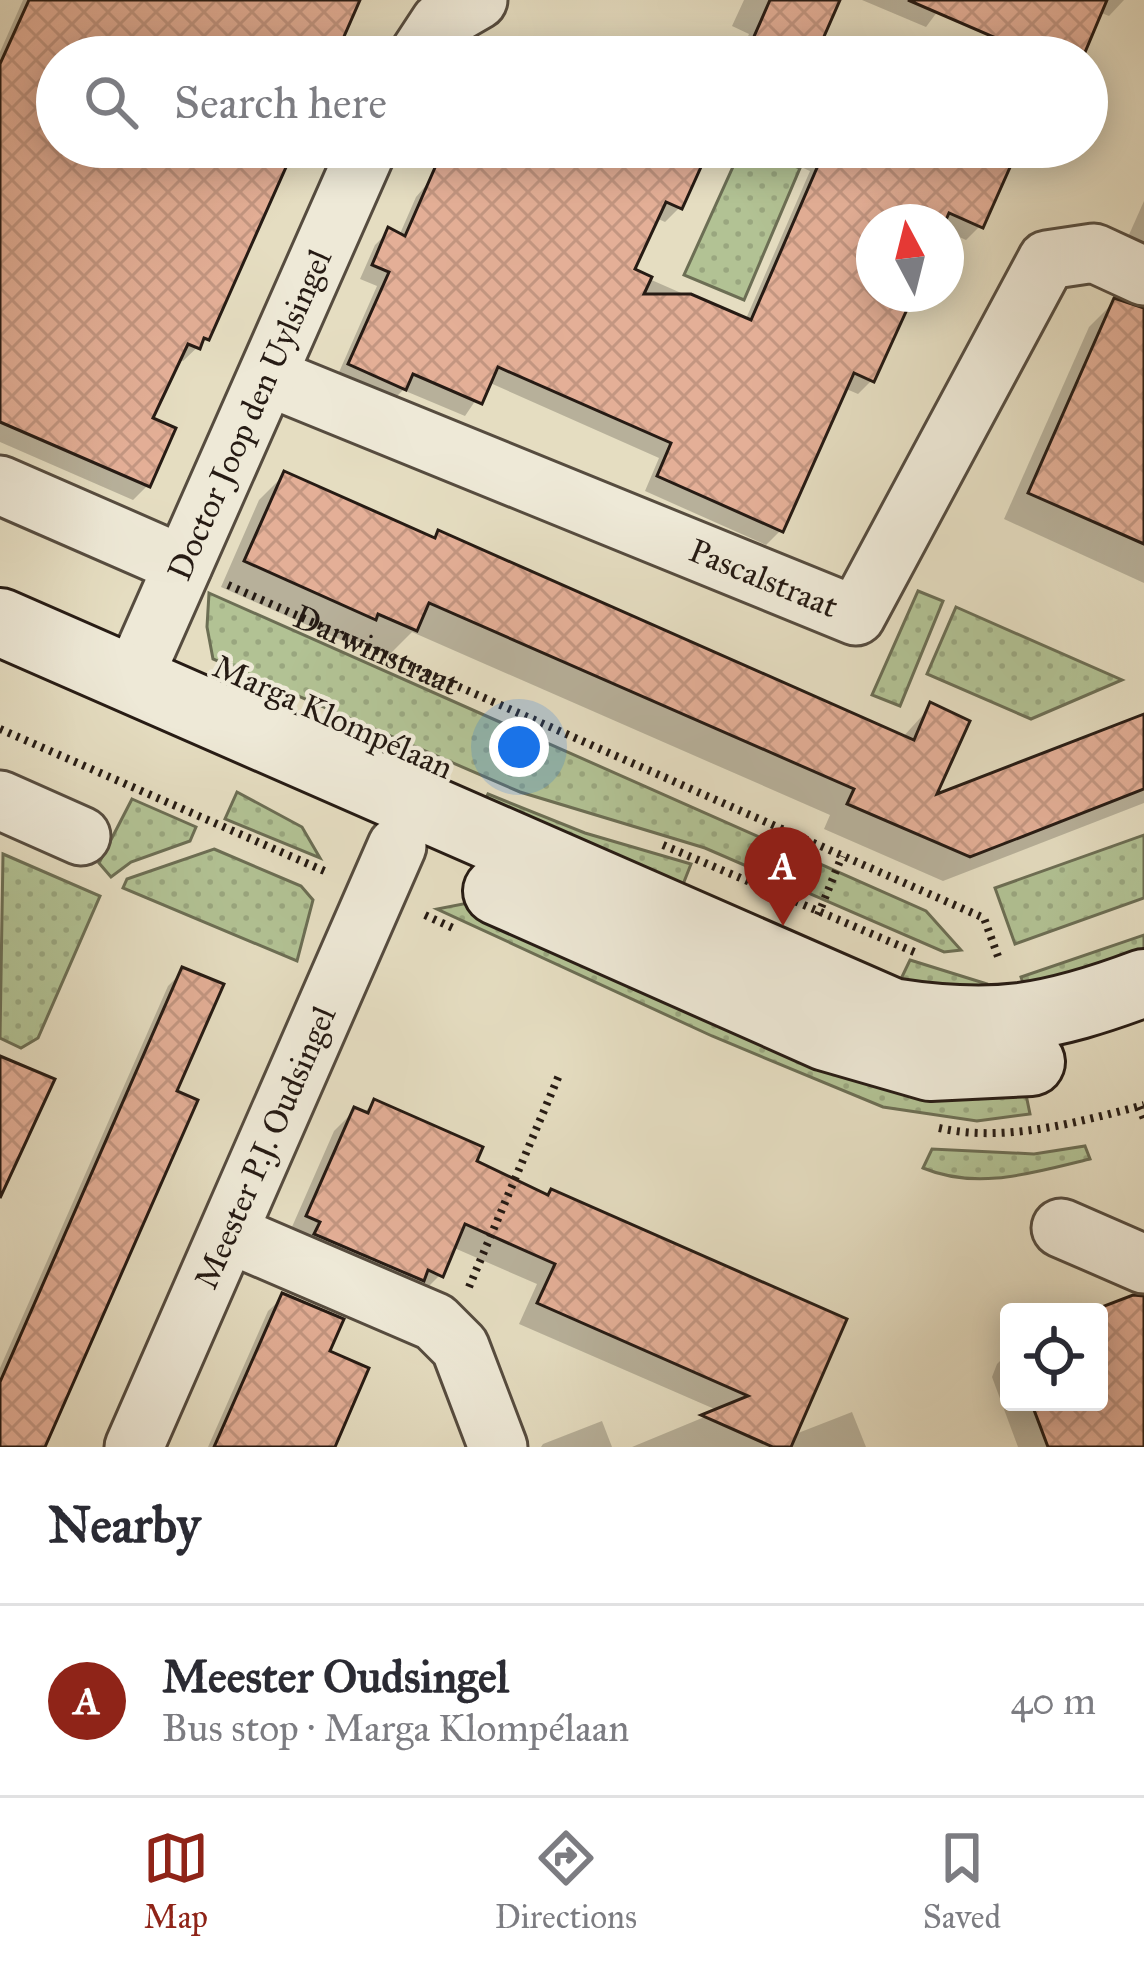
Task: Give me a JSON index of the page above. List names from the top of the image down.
{
  "streets": {
    "street": [
      "Doctor Joop den Uylsingel",
      "Pascalstraat",
      "Marga Klompélaan",
      "Meester P.J. Oudsingel"
    ],
    "path": ["Darwinstraat"]
  },
  "crossings": [
    ["Doctor Joop den Uylsingel", "Pascalstraat"],
    ["Doctor Joop den Uylsingel", "Darwinstraat"],
    ["Doctor Joop den Uylsingel", "Marga Klompélaan"],
    ["Marga Klompélaan", "Meester P.J. Oudsingel"]
  ],
  "north": "top",
  "page": {
    "search": "Search here",
    "pins": "A",
    "heading": "Nearby",
    "list": [
      {
        "mark": "A",
        "name": "Meester Oudsingel",
        "note": "Bus stop · Marga Klompélaan",
        "value": "40 m"
      }
    ],
    "nav": ["Map", "Directions", "Saved"]
  }
}
